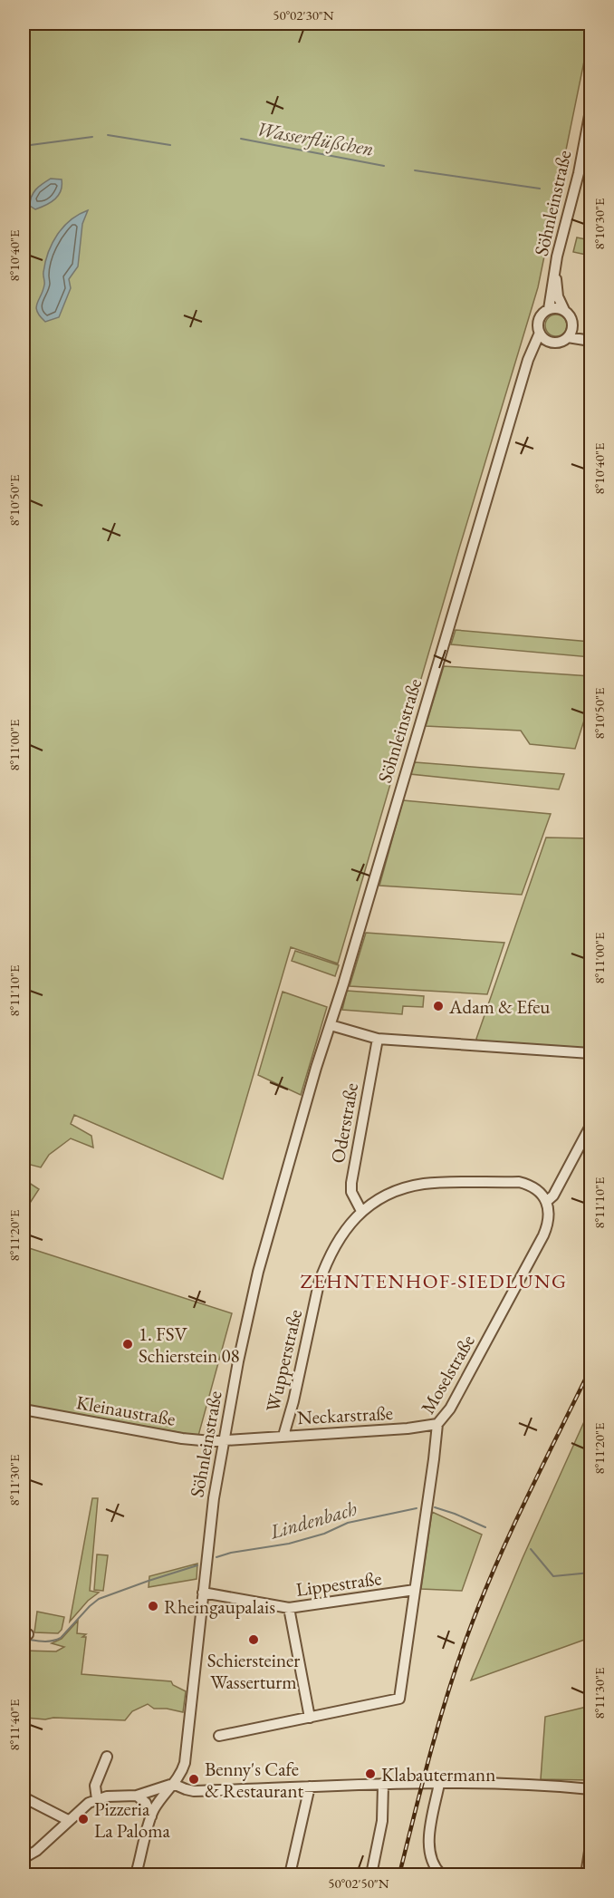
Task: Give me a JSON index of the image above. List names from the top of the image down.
{
  "streets": {
    "street": [
      "Söhnleinstraße",
      "Oderstraße",
      "Wupperstraße",
      "Moselstraße",
      "Kleinaustraße",
      "Neckarstraße",
      "Lippestraße"
    ]
  },
  "crossings": [
    ["Söhnleinstraße", "Kleinaustraße"],
    ["Söhnleinstraße", "Neckarstraße"],
    ["Söhnleinstraße", "Lippestraße"],
    ["Oderstraße", "Wupperstraße"],
    ["Wupperstraße", "Moselstraße"],
    ["Wupperstraße", "Neckarstraße"],
    ["Moselstraße", "Neckarstraße"],
    ["Moselstraße", "Lippestraße"],
    ["Kleinaustraße", "Neckarstraße"]
  ],
  "districts": ["ZEHNTENHOF-SIEDLUNG"],
  "water": ["Wasserflüßchen", "Lindenbach"],
  "places": [
    "Adam & Efeu",
    "1. FSV Schierstein 08",
    "Rheingaupalais",
    "Schiersteiner Wasserturm",
    "Klabautermann",
    "Benny's Cafe & Restaurant",
    "Pizzeria La Paloma"
  ],
  "coordinates": [
    "50°02'30\"N",
    "8°10'30\"E",
    "8°10'40\"E",
    "8°10'50\"E",
    "8°11'00\"E",
    "8°11'10\"E",
    "8°11'20\"E",
    "8°11'30\"E",
    "8°11'40\"E",
    "50°02'50\"N"
  ]
}
